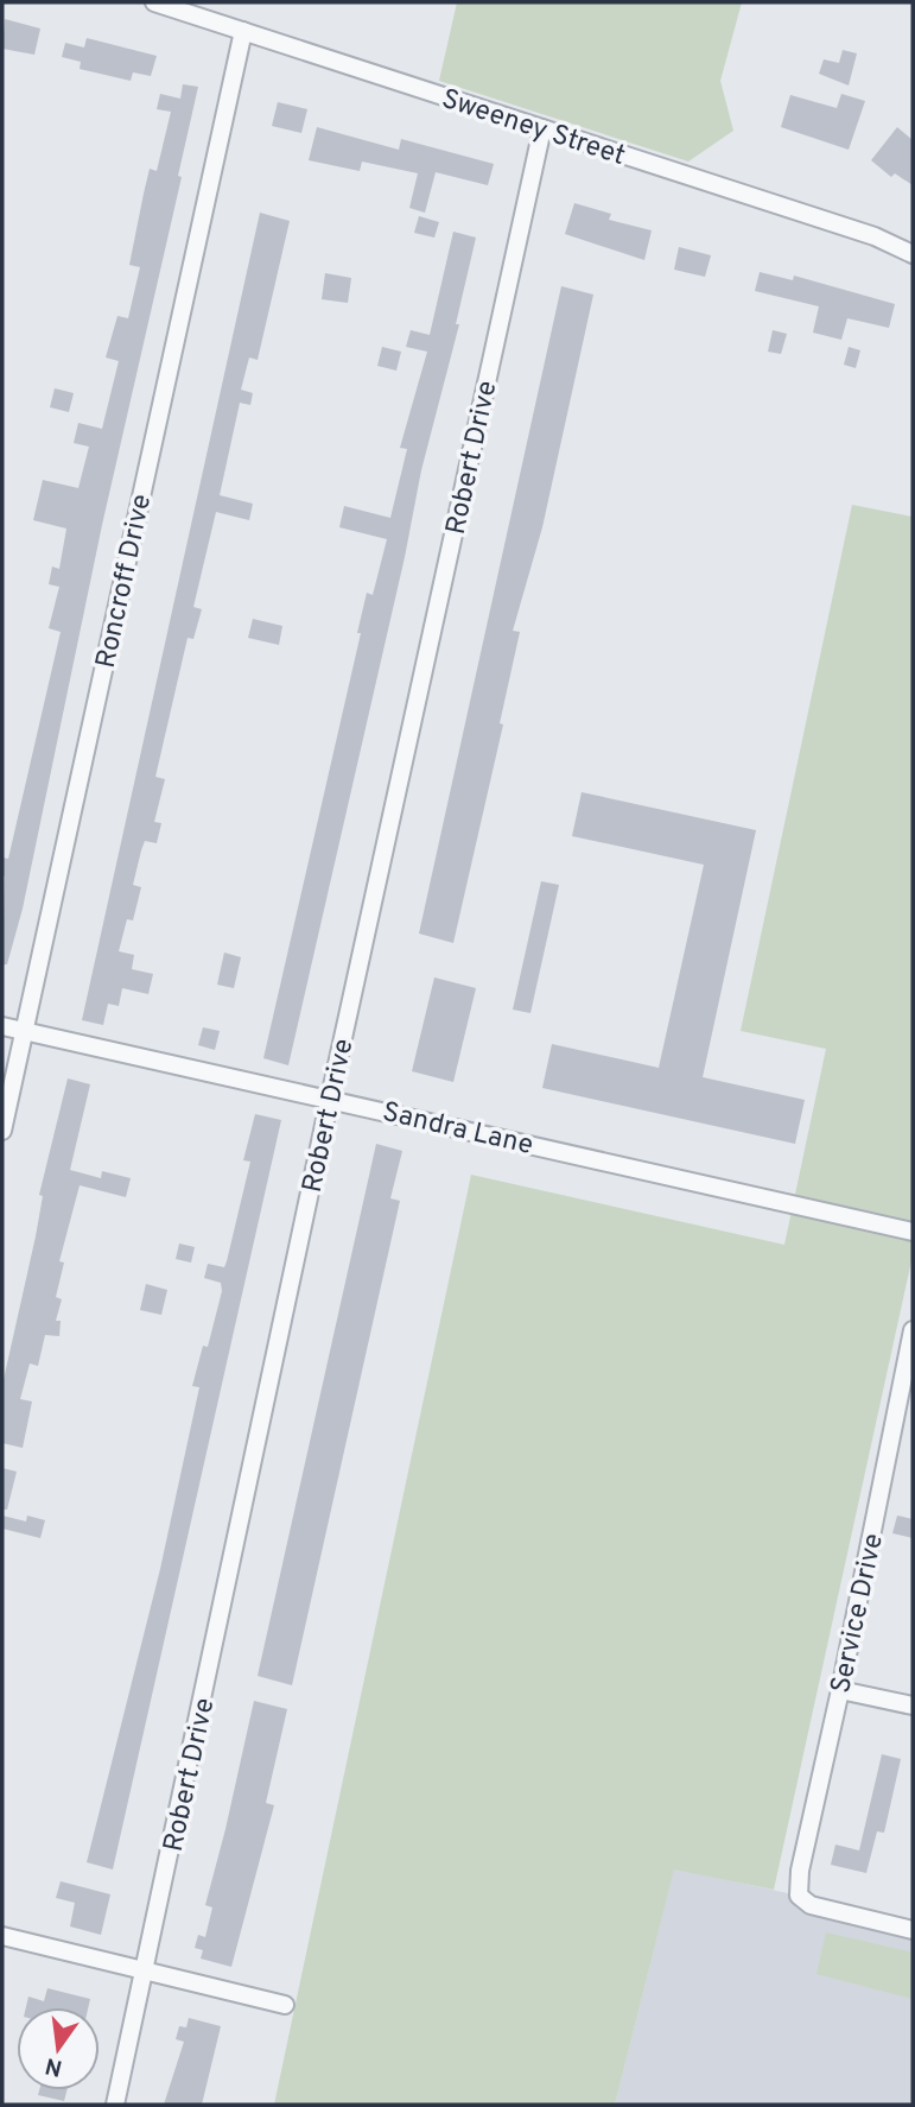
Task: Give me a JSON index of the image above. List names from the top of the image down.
{
  "streets": {
    "street": [
      "Sweeney Street",
      "Robert Drive",
      "Roncroff Drive",
      "Sandra Lane",
      "Service Drive"
    ]
  },
  "crossings": [
    ["Sweeney Street", "Robert Drive"],
    ["Sweeney Street", "Roncroff Drive"],
    ["Robert Drive", "Sandra Lane"],
    ["Roncroff Drive", "Sandra Lane"]
  ],
  "north": "bottom"
}
